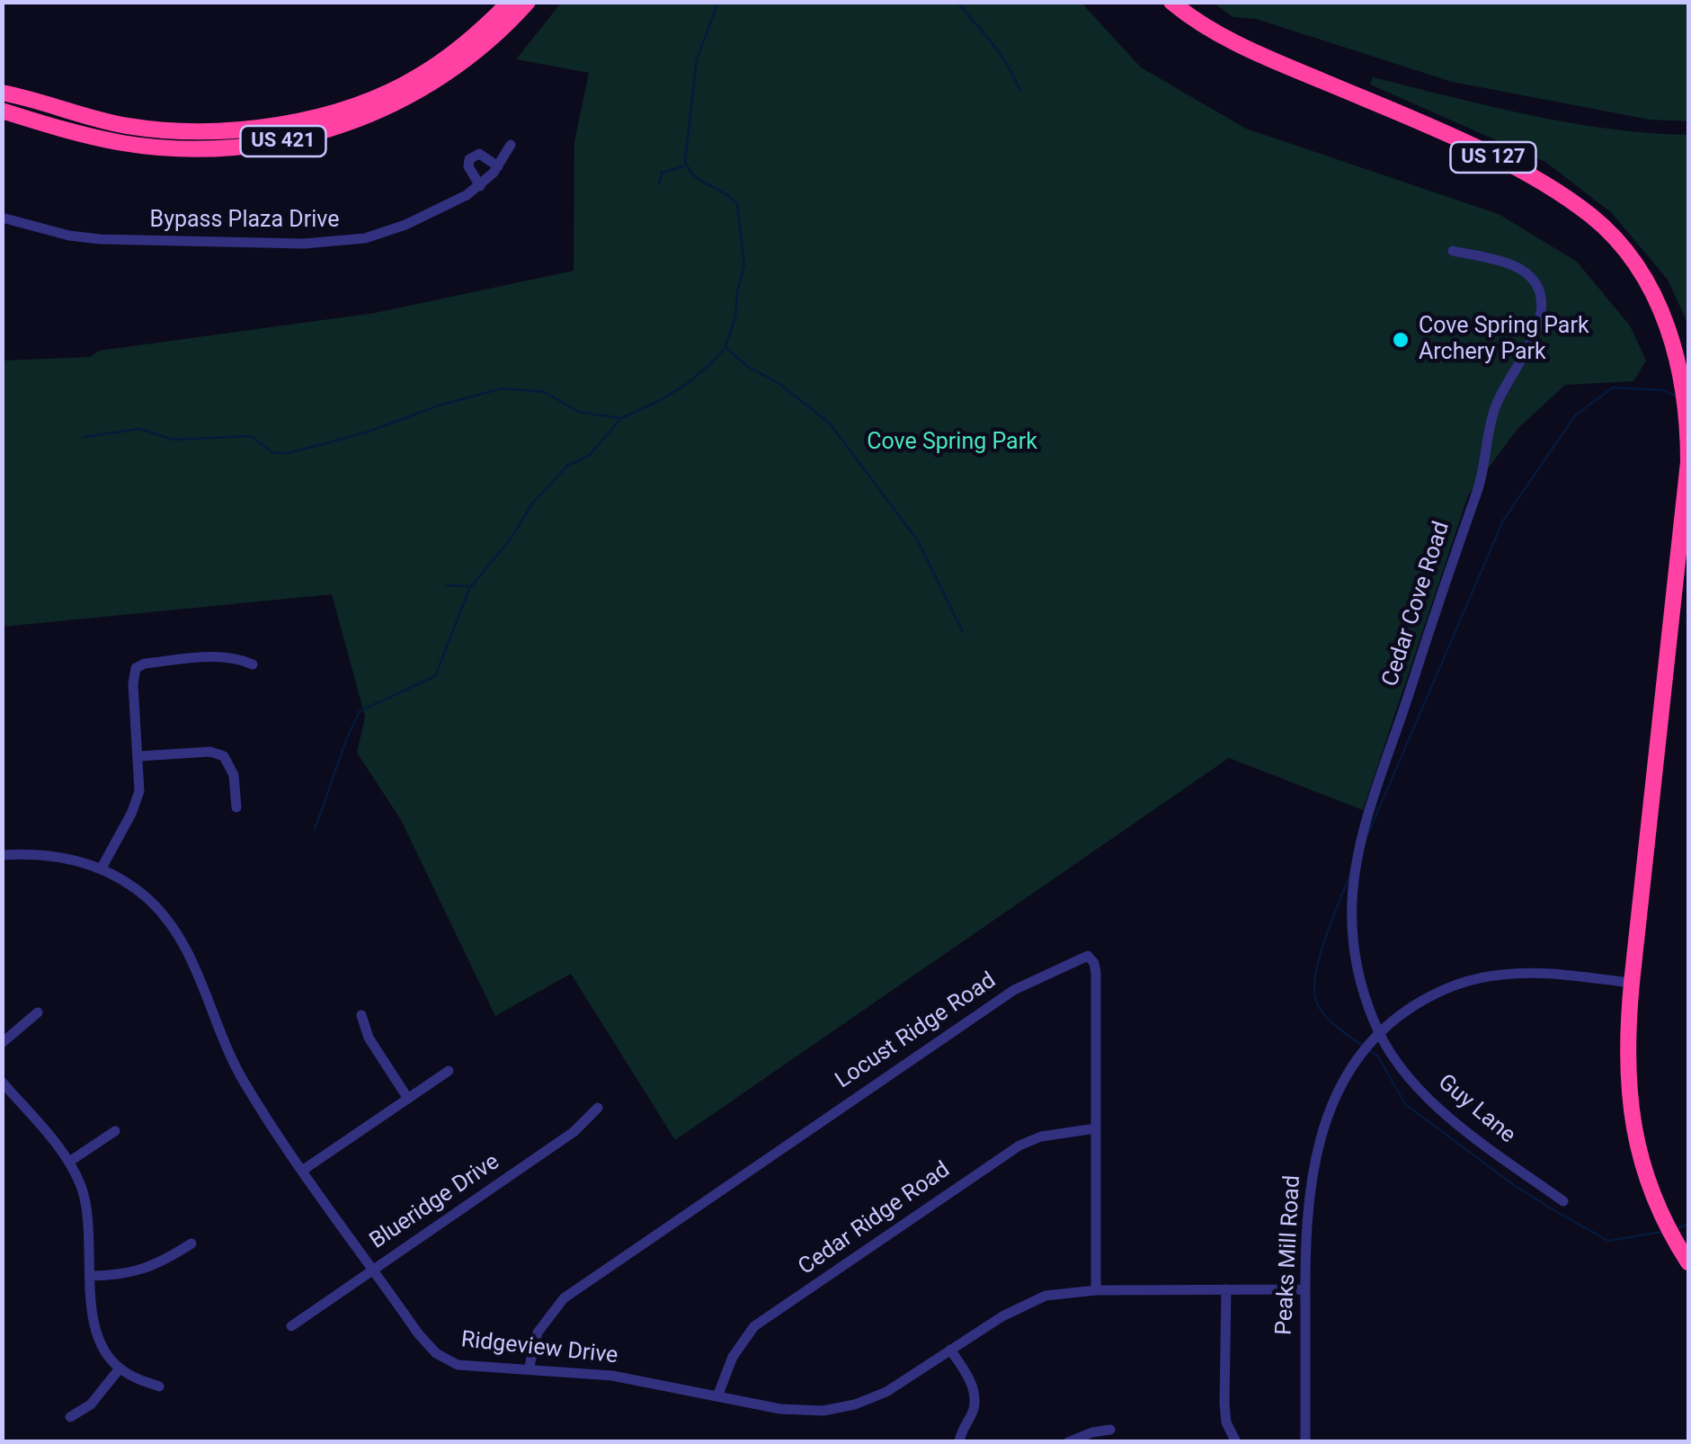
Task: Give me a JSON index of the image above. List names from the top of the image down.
{
  "streets": {
    "highway": ["US 421", "US 127"],
    "street": [
      "Bypass Plaza Drive",
      "Cedar Cove Road",
      "Locust Ridge Road",
      "Guy Lane",
      "Blueridge Drive",
      "Cedar Ridge Road",
      "Peaks Mill Road",
      "Ridgeview Drive"
    ]
  },
  "crossings": [
    ["US 127", "Peaks Mill Road"],
    ["Cedar Cove Road", "Guy Lane"],
    ["Cedar Cove Road", "Peaks Mill Road"],
    ["Locust Ridge Road", "Cedar Ridge Road"],
    ["Locust Ridge Road", "Ridgeview Drive"],
    ["Guy Lane", "Peaks Mill Road"],
    ["Blueridge Drive", "Ridgeview Drive"],
    ["Cedar Ridge Road", "Ridgeview Drive"],
    ["Peaks Mill Road", "Ridgeview Drive"]
  ],
  "parks": ["Cove Spring Park"],
  "places": ["Cove Spring Park Archery Park"]
}
